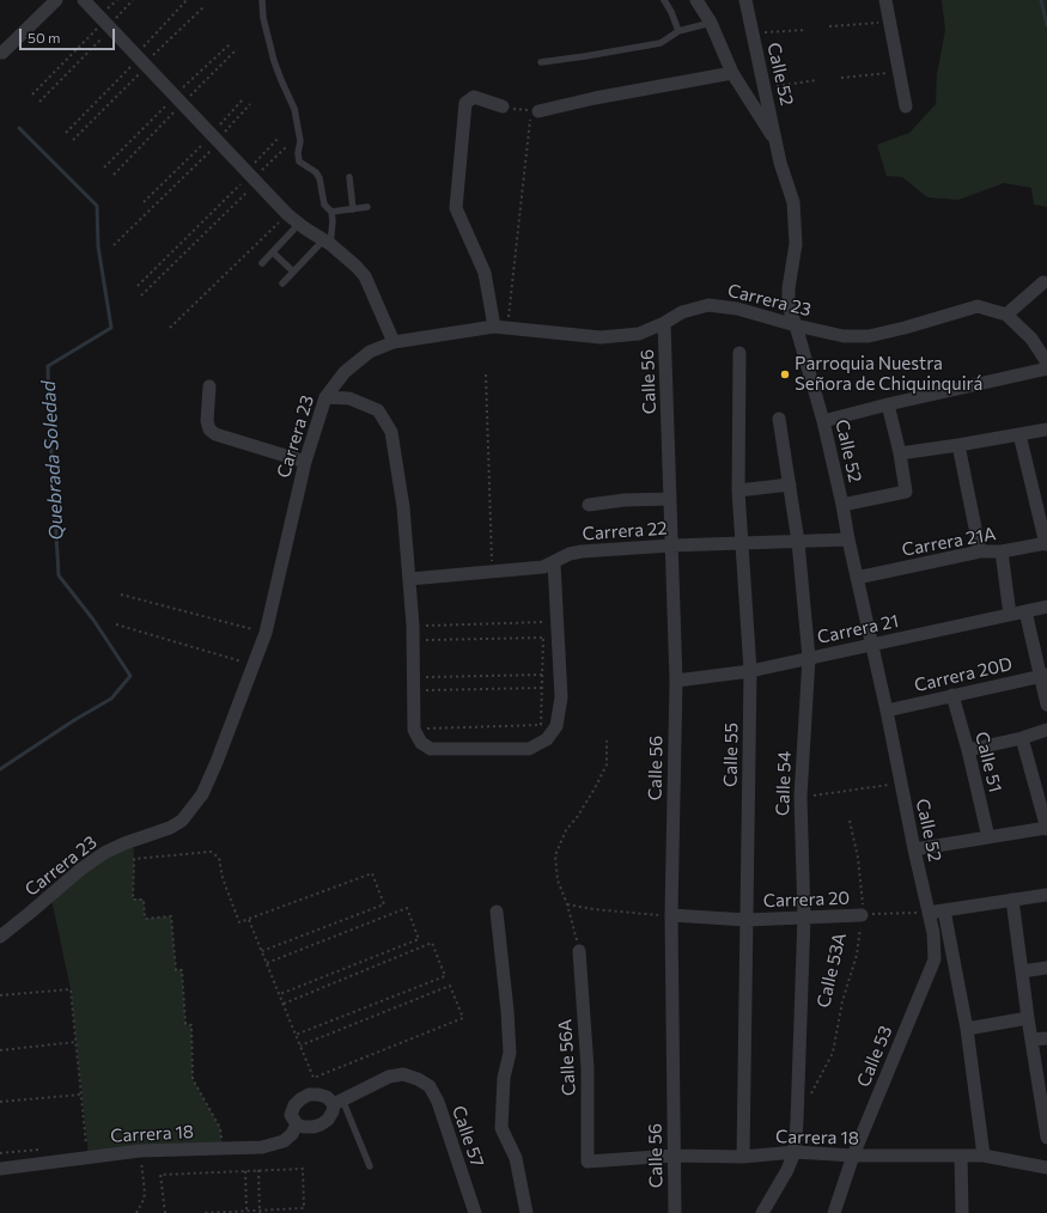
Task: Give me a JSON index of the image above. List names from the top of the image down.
{
  "streets": {
    "street": [
      "Calle 52",
      "Carrera 23",
      "Calle 56",
      "Carrera 22",
      "Carrera 21A",
      "Carrera 21",
      "Carrera 20D",
      "Calle 55",
      "Calle 51",
      "Calle 54",
      "Carrera 20",
      "Calle 53",
      "Calle 56A",
      "Carrera 18",
      "Calle 57"
    ],
    "path": ["Calle 53A"]
  },
  "crossings": [
    ["Calle 52", "Carrera 23"],
    ["Calle 52", "Carrera 22"],
    ["Calle 52", "Carrera 21A"],
    ["Calle 52", "Carrera 21"],
    ["Calle 52", "Carrera 20D"],
    ["Calle 52", "Carrera 20"],
    ["Calle 52", "Calle 53"],
    ["Carrera 23", "Calle 56"],
    ["Calle 56", "Carrera 22"],
    ["Calle 56", "Carrera 21"],
    ["Calle 56", "Carrera 20"],
    ["Calle 56", "Carrera 18"],
    ["Carrera 22", "Calle 55"],
    ["Carrera 22", "Calle 54"],
    ["Carrera 21", "Calle 55"],
    ["Carrera 21", "Calle 54"],
    ["Carrera 20D", "Calle 51"],
    ["Calle 55", "Carrera 20"],
    ["Calle 55", "Carrera 18"],
    ["Calle 54", "Carrera 20"],
    ["Calle 54", "Carrera 18"],
    ["Carrera 20", "Calle 53A"],
    ["Carrera 20", "Calle 53"],
    ["Calle 53", "Carrera 18"],
    ["Calle 56A", "Carrera 18"],
    ["Carrera 18", "Calle 57"]
  ],
  "water": ["Quebrada Soledad"],
  "places": ["Parroquia Nuestra Señora de Chiquinquirá"],
  "scale_bar": "50 m"
}
